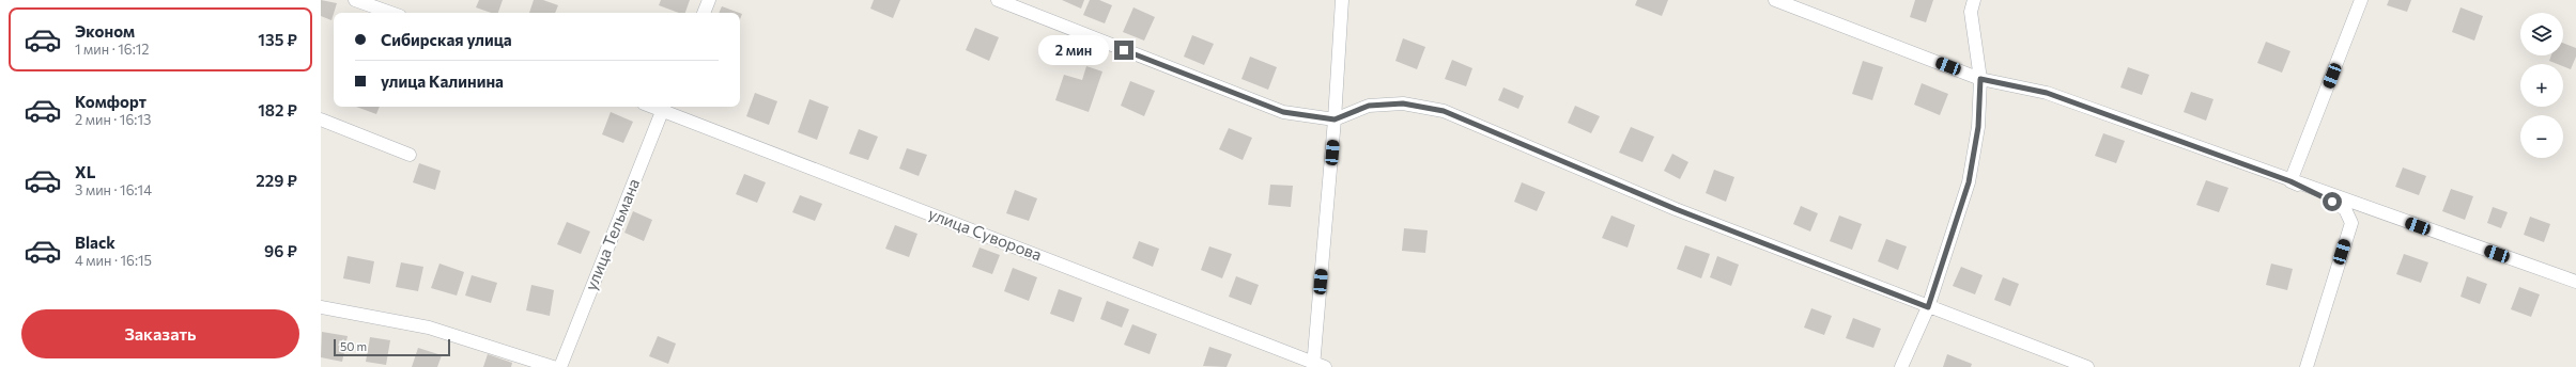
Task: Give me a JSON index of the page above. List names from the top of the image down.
{
  "streets": {
    "street": ["улица Тельмана", "улица Суворова"]
  },
  "crossings": [
    ["улица Тельмана", "улица Суворова"]
  ],
  "scale_bar": "50 m",
  "page": {
    "list": [
      {
        "name": "Эконом",
        "note": "1 мин · 16:12",
        "value": "135 ₽"
      },
      {
        "name": "Комфорт",
        "note": "2 мин · 16:13",
        "value": "182 ₽"
      },
      {
        "name": "XL",
        "note": "3 мин · 16:14",
        "value": "229 ₽"
      },
      {
        "name": "Black",
        "note": "4 мин · 16:15",
        "value": "96 ₽"
      }
    ],
    "map_buttons": ["+", "−"],
    "banner": ["Сибирская улица", "улица Калинина"],
    "bubble": "2 мин",
    "buttons": "Заказать",
    "scale": "50 m"
  }
}
